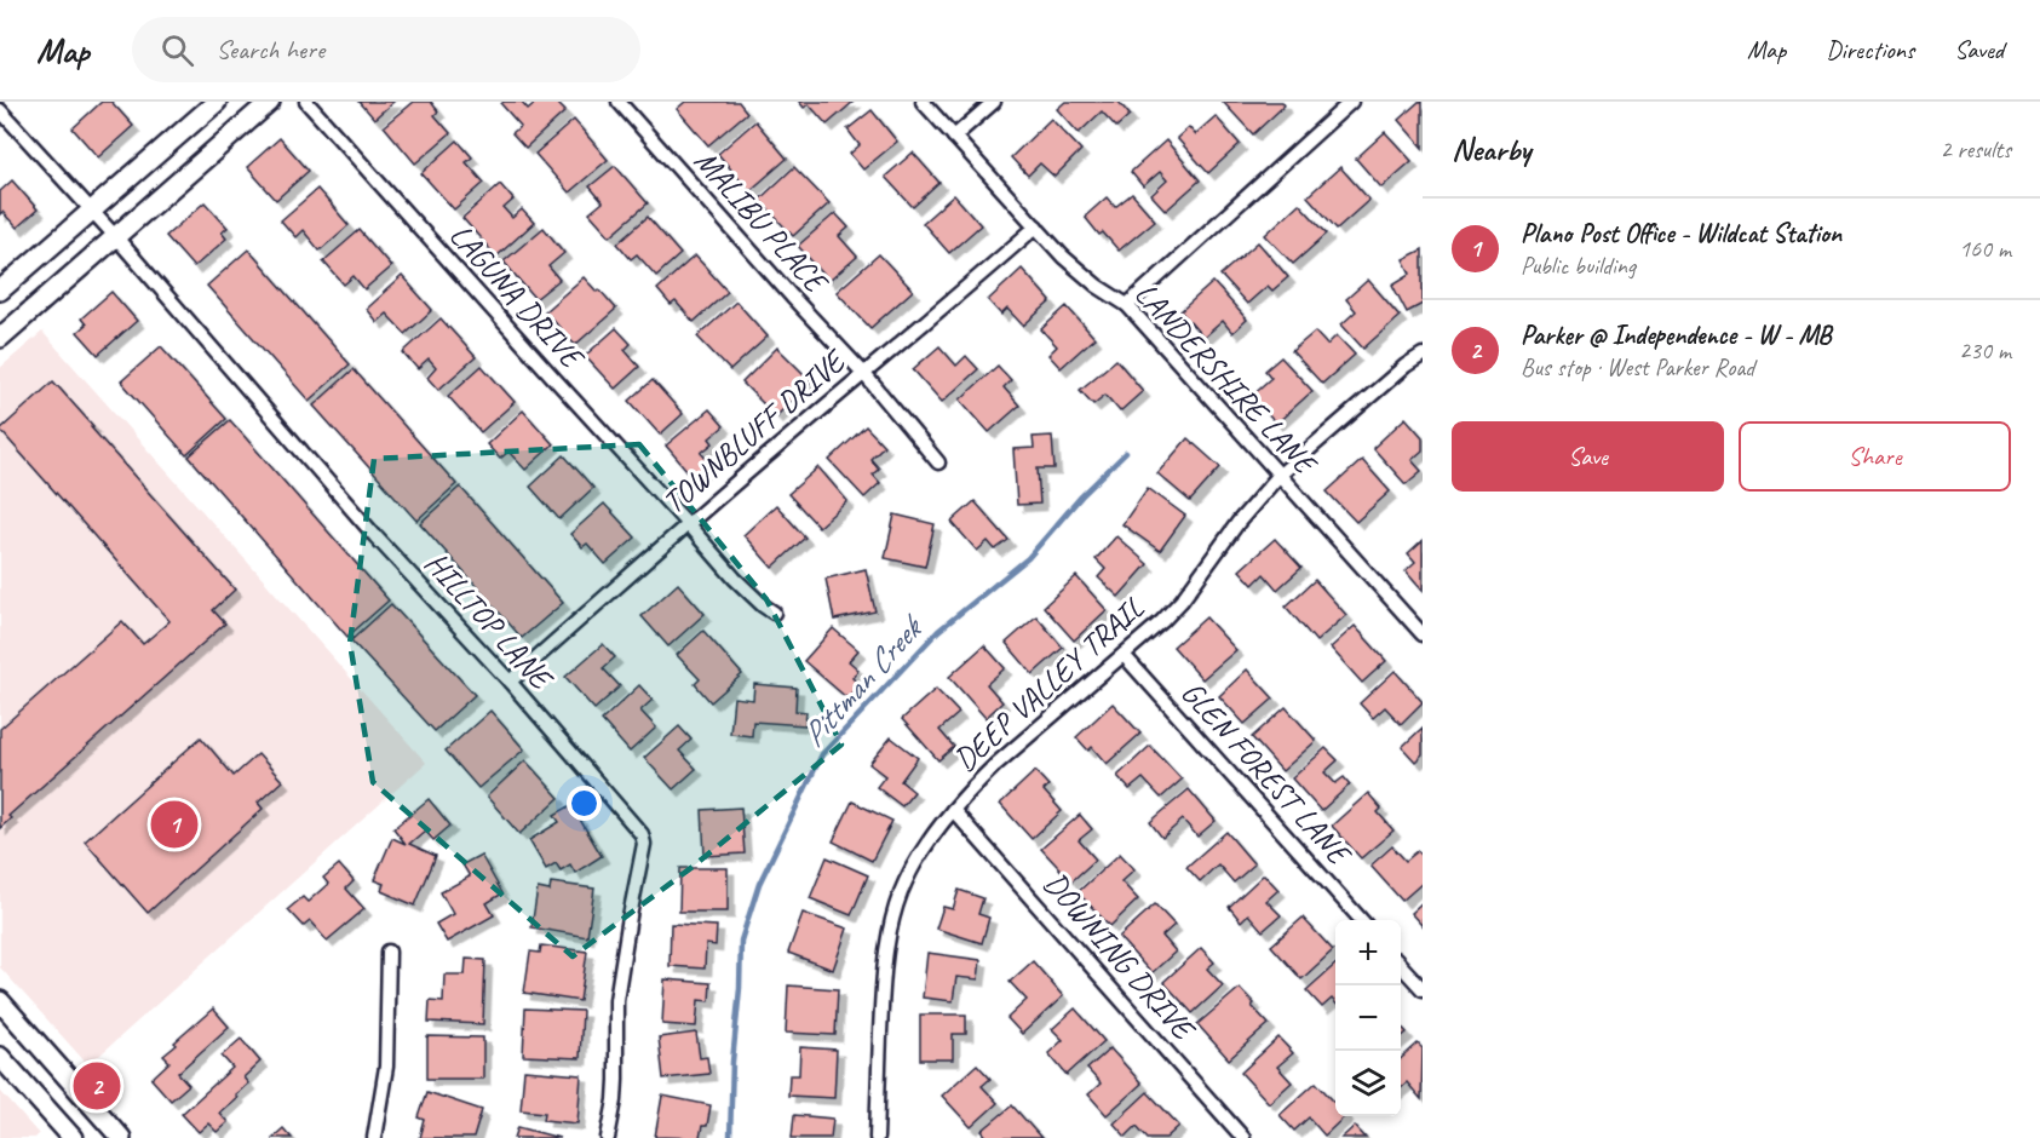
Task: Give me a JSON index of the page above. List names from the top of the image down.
{
  "streets": {
    "street": [
      "MALIBU PLACE",
      "LAGUNA DRIVE",
      "LANDERSHIRE LANE",
      "TOWNBLUFF DRIVE",
      "HILLTOP LANE",
      "DEEP VALLEY TRAIL",
      "GLEN FOREST LANE",
      "DOWNING DRIVE"
    ]
  },
  "crossings": [
    ["MALIBU PLACE", "TOWNBLUFF DRIVE"],
    ["LAGUNA DRIVE", "TOWNBLUFF DRIVE"],
    ["LANDERSHIRE LANE", "TOWNBLUFF DRIVE"],
    ["LANDERSHIRE LANE", "DEEP VALLEY TRAIL"],
    ["TOWNBLUFF DRIVE", "HILLTOP LANE"],
    ["DEEP VALLEY TRAIL", "GLEN FOREST LANE"],
    ["DEEP VALLEY TRAIL", "DOWNING DRIVE"]
  ],
  "water": ["Pittman Creek"],
  "page": {
    "header": "Map",
    "search": "Search here",
    "nav": ["Map", "Directions", "Saved"],
    "heading": ["Nearby", "2 results"],
    "list": [
      {
        "mark": "1",
        "name": "Plano Post Office - Wildcat Station",
        "note": "Public building",
        "value": "160 m"
      },
      {
        "mark": "2",
        "name": "Parker @ Independence - W - MB",
        "note": "Bus stop · West Parker Road",
        "value": "230 m"
      }
    ],
    "buttons": ["Save", "Share"],
    "pins": ["1", "2"],
    "map_buttons": ["+", "−"]
  }
}
